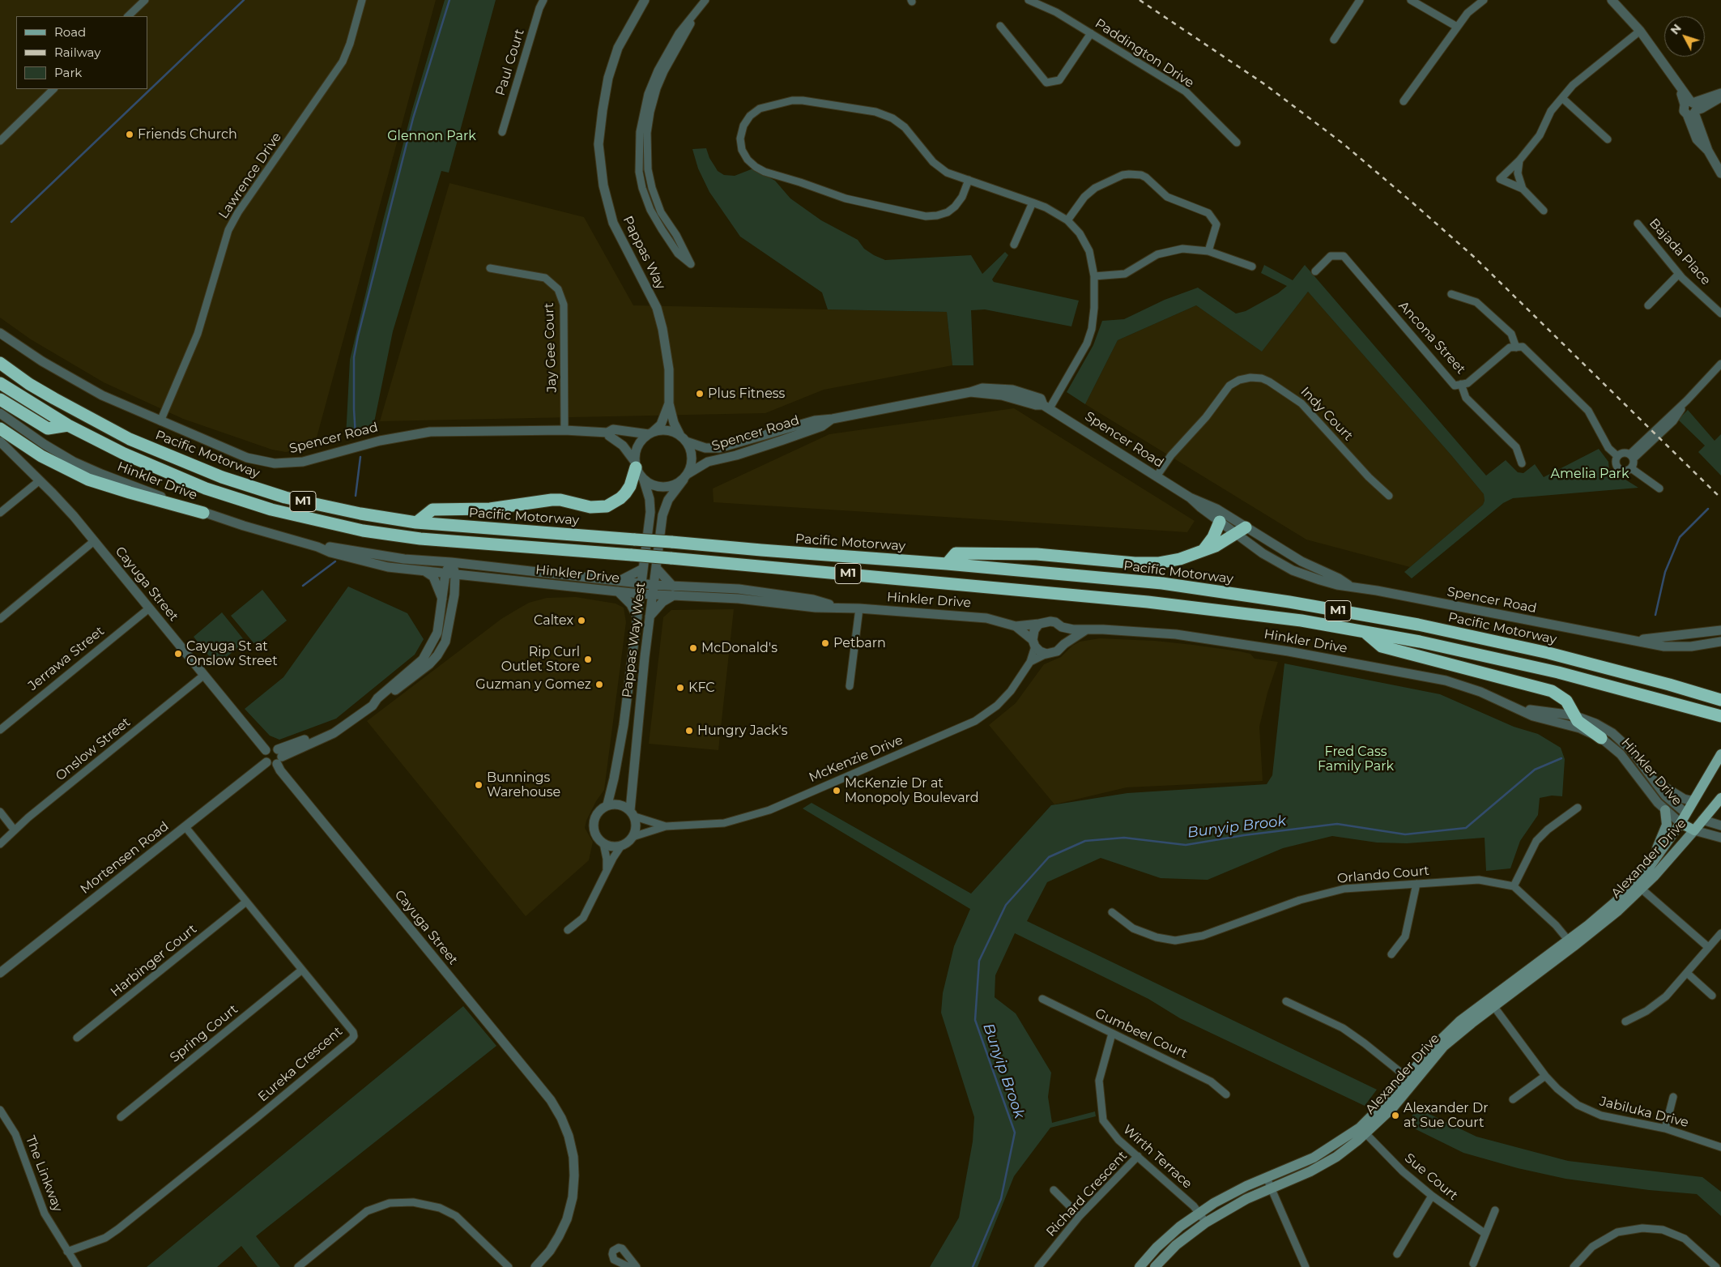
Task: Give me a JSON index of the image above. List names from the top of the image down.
{
  "streets": {
    "highway": ["Pacific Motorway", "M1"],
    "main road": ["Hinkler Drive", "Alexander Drive"],
    "street": [
      "Paddington Drive",
      "Paul Court",
      "Lawrence Drive",
      "Bajada Place",
      "Pappas Way",
      "Ancona Street",
      "Jay Gee Court",
      "Indy Court",
      "Spencer Road",
      "Cayuga Street",
      "Pappas Way West",
      "Jerrawa Street",
      "Onslow Street",
      "McKenzie Drive",
      "Mortensen Road",
      "Orlando Court",
      "Harbinger Court",
      "Spring Court",
      "Gumbeel Court",
      "Eureka Crescent",
      "Jabiluka Drive",
      "Wirth Terrace",
      "The Linkway",
      "Sue Court",
      "Richard Crescent"
    ]
  },
  "crossings": [
    ["Lawrence Drive", "Spencer Road"],
    ["Pappas Way", "Spencer Road"],
    ["Pappas Way", "Pappas Way West"],
    ["Jay Gee Court", "Spencer Road"],
    ["Indy Court", "Spencer Road"],
    ["Spencer Road", "Pappas Way West"],
    ["Hinkler Drive", "Pappas Way West"],
    ["Hinkler Drive", "McKenzie Drive"],
    ["Hinkler Drive", "Alexander Drive"],
    ["Cayuga Street", "Jerrawa Street"],
    ["Cayuga Street", "Onslow Street"],
    ["Cayuga Street", "Mortensen Road"],
    ["Pappas Way West", "McKenzie Drive"],
    ["Mortensen Road", "Eureka Crescent"],
    ["Alexander Drive", "Jabiluka Drive"],
    ["Alexander Drive", "Wirth Terrace"],
    ["Alexander Drive", "Sue Court"],
    ["Harbinger Court", "Eureka Crescent"],
    ["Spring Court", "Eureka Crescent"],
    ["Gumbeel Court", "Wirth Terrace"],
    ["Eureka Crescent", "The Linkway"],
    ["Wirth Terrace", "Richard Crescent"]
  ],
  "water": ["Bunyip Brook"],
  "parks": ["Glennon Park", "Amelia Park", "Fred Cass Family Park"],
  "places": [
    "Friends Church",
    "Plus Fitness",
    "Caltex",
    "Petbarn",
    "McDonald's",
    "Cayuga St at Onslow Street",
    "Rip Curl Outlet Store",
    "Guzman y Gomez",
    "KFC",
    "Hungry Jack's",
    "Bunnings Warehouse",
    "McKenzie Dr at Monopoly Boulevard",
    "Alexander Dr at Sue Court"
  ],
  "legend": ["Road", "Railway", "Park"],
  "north": "top left"
}
